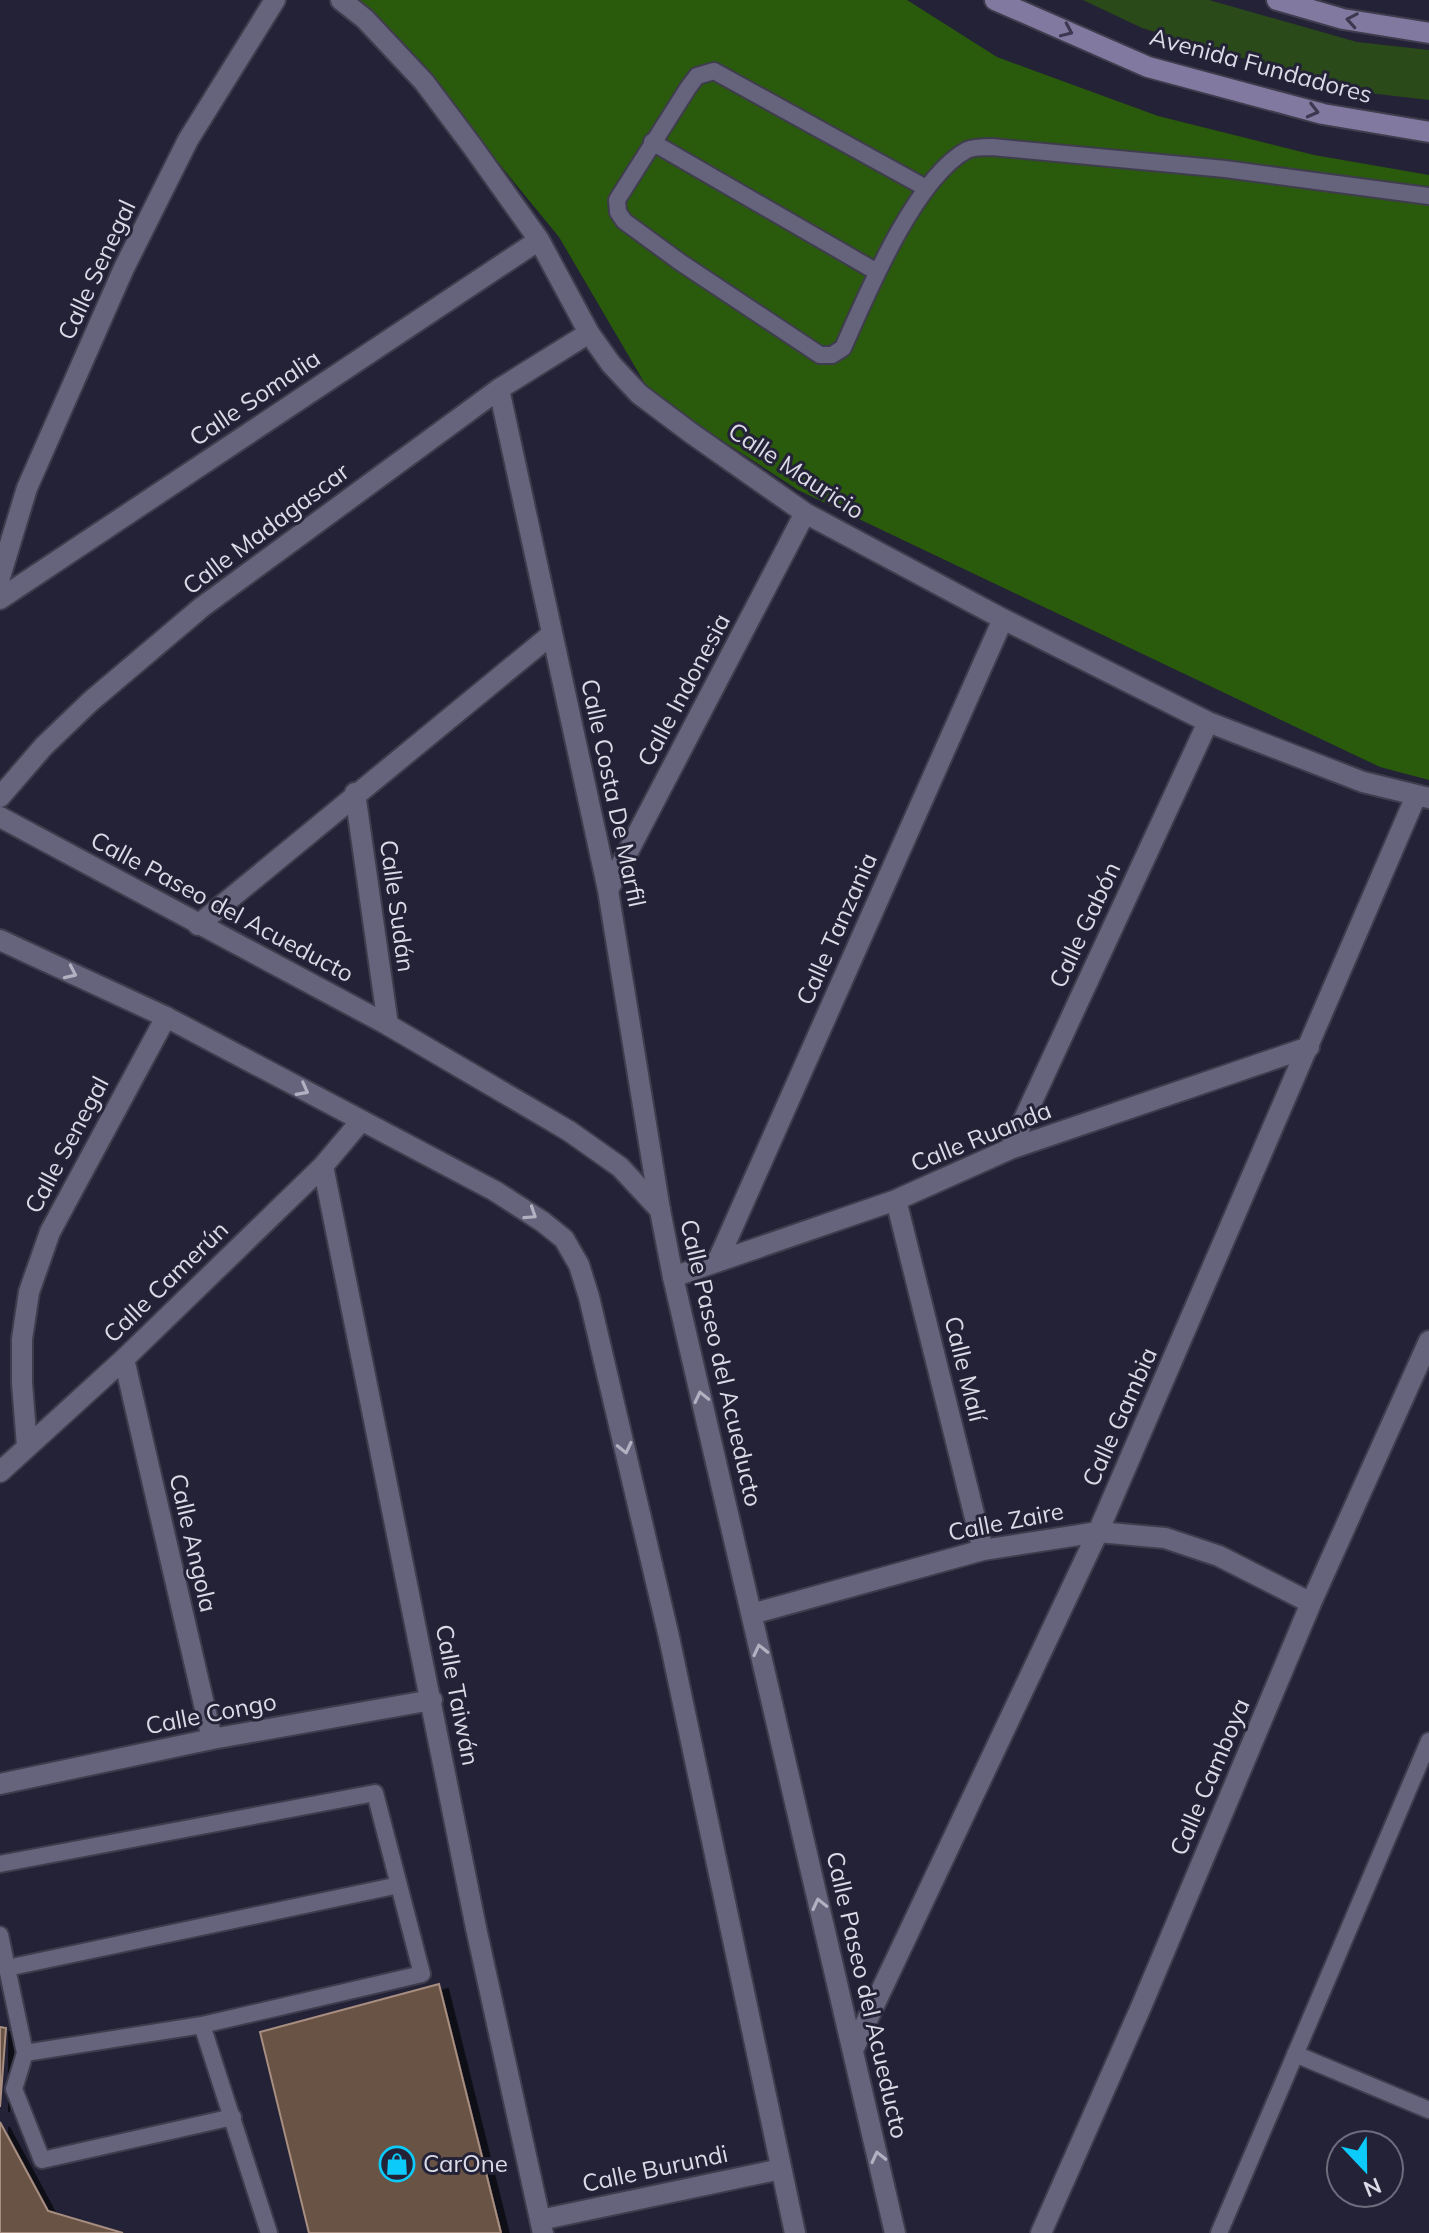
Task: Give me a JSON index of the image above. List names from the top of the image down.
{
  "streets": {
    "main road": ["Avenida Fundadores"],
    "street": [
      "Calle Senegal",
      "Calle Somalia",
      "Calle Mauricio",
      "Calle Madagascar",
      "Calle Indonesia",
      "Calle Costa De Marfil",
      "Calle Sudán",
      "Calle Paseo del Acueducto",
      "Calle Gabón",
      "Calle Tanzania",
      "Calle Ruanda",
      "Calle Camerún",
      "Calle Malí",
      "Calle Gambia",
      "Calle Zaire",
      "Calle Angola",
      "Calle Taiwán",
      "Calle Congo",
      "Calle Camboya",
      "Calle Burundi"
    ]
  },
  "crossings": [
    ["Calle Senegal", "Calle Camerún"],
    ["Calle Somalia", "Calle Mauricio"],
    ["Calle Mauricio", "Calle Madagascar"],
    ["Calle Mauricio", "Calle Indonesia"],
    ["Calle Mauricio", "Calle Gabón"],
    ["Calle Mauricio", "Calle Tanzania"],
    ["Calle Mauricio", "Calle Gambia"],
    ["Calle Madagascar", "Calle Costa De Marfil"],
    ["Calle Indonesia", "Calle Costa De Marfil"],
    ["Calle Costa De Marfil", "Calle Paseo del Acueducto"],
    ["Calle Sudán", "Calle Paseo del Acueducto"],
    ["Calle Paseo del Acueducto", "Calle Ruanda"],
    ["Calle Paseo del Acueducto", "Calle Gambia"],
    ["Calle Paseo del Acueducto", "Calle Zaire"],
    ["Calle Gabón", "Calle Ruanda"],
    ["Calle Tanzania", "Calle Ruanda"],
    ["Calle Ruanda", "Calle Malí"],
    ["Calle Ruanda", "Calle Gambia"],
    ["Calle Camerún", "Calle Angola"],
    ["Calle Camerún", "Calle Taiwán"],
    ["Calle Malí", "Calle Zaire"],
    ["Calle Gambia", "Calle Zaire"],
    ["Calle Zaire", "Calle Camboya"],
    ["Calle Angola", "Calle Congo"],
    ["Calle Taiwán", "Calle Congo"],
    ["Calle Taiwán", "Calle Burundi"]
  ],
  "places": {
    "shop": ["CarOne"]
  },
  "north": "bottom"
}
